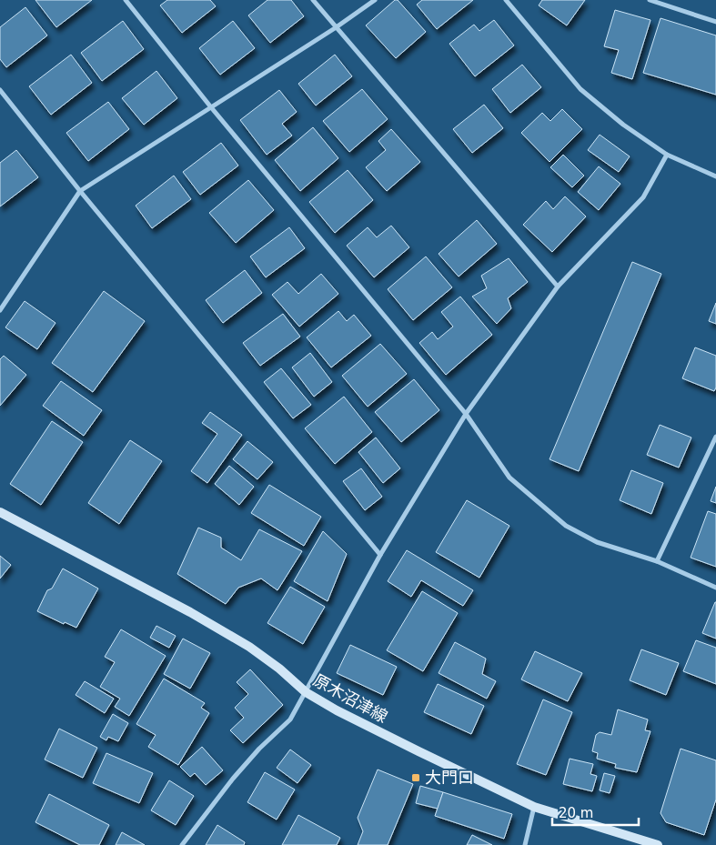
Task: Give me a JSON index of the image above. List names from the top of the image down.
{
  "streets": {
    "main road": ["原木沼津線"]
  },
  "places": {
    "transit": ["大門口"]
  },
  "scale_bar": "20 m"
}
